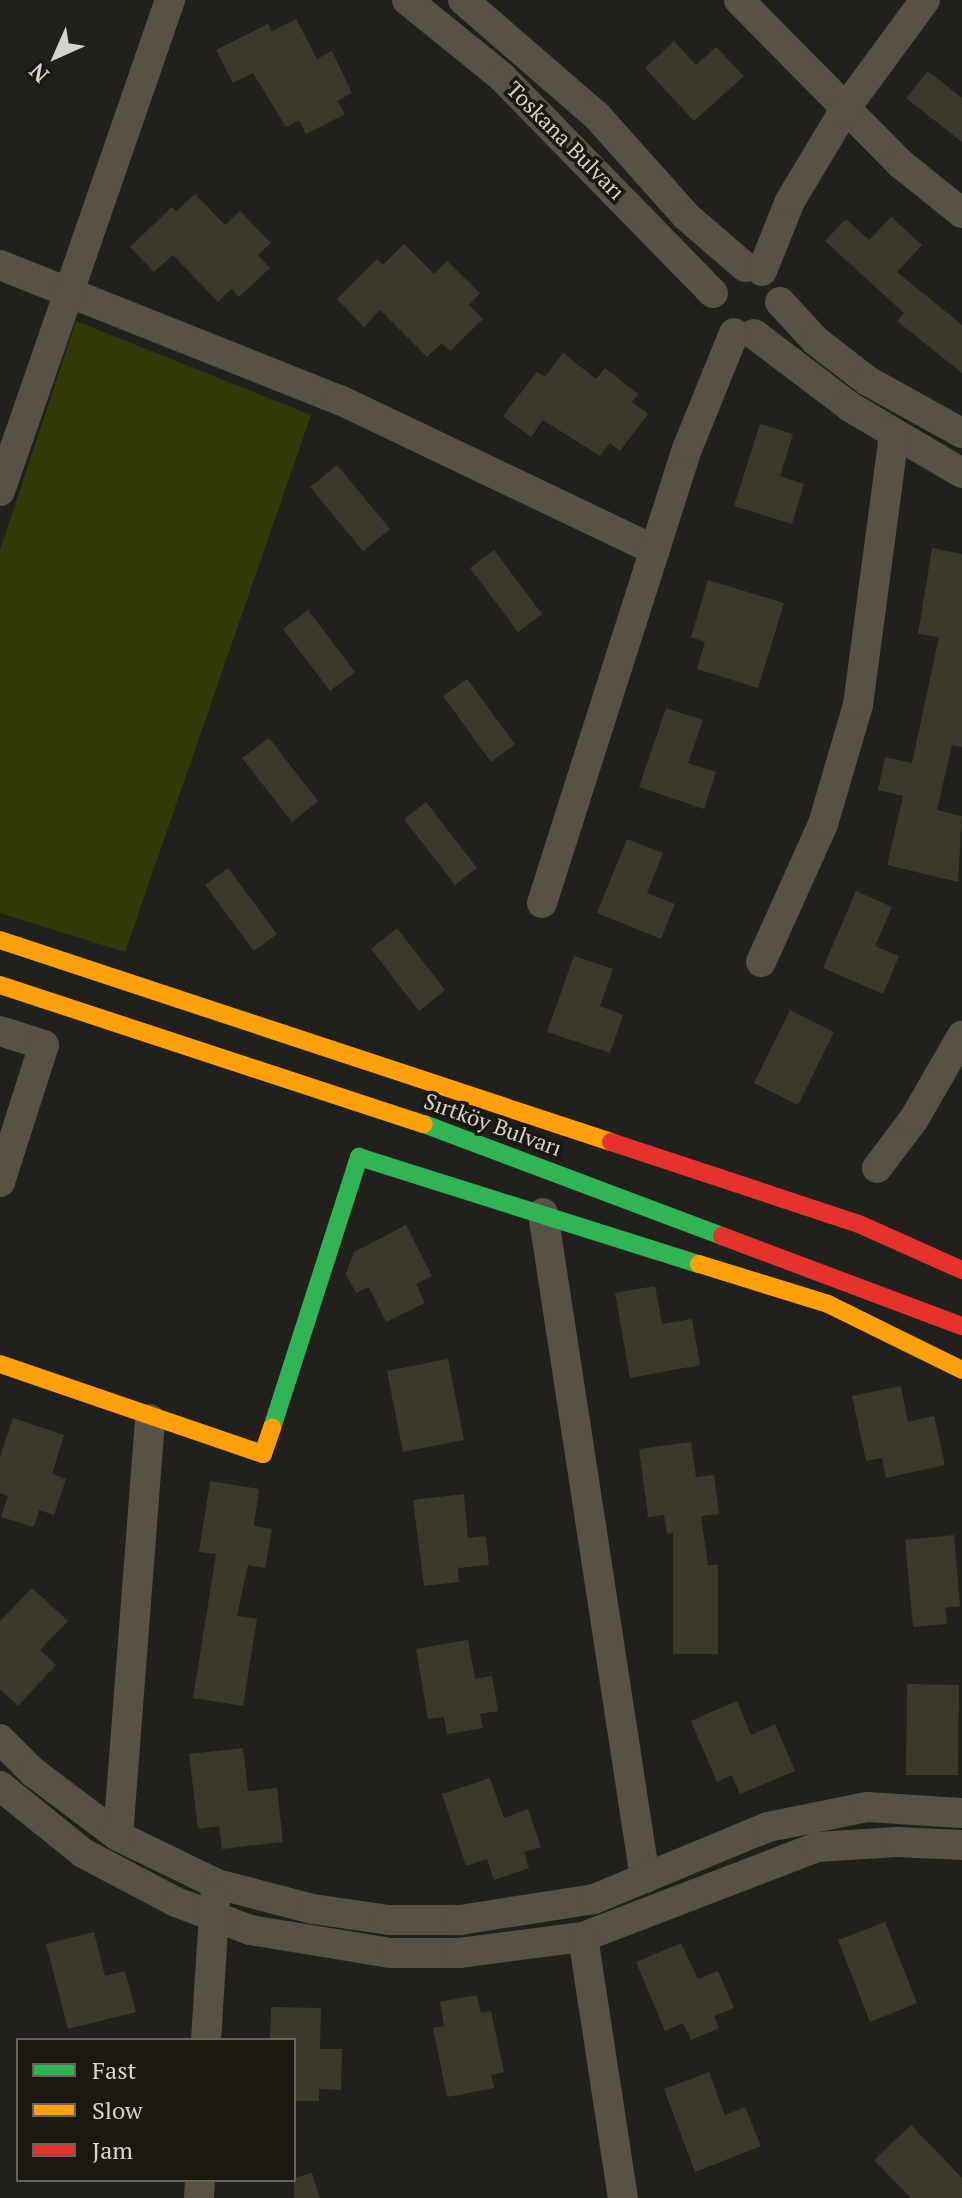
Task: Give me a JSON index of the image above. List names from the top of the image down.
{
  "streets": {
    "main road": ["Sırtköy Bulvarı"],
    "street": ["Toskana Bulvarı"]
  },
  "legend": ["Fast", "Slow", "Jam"],
  "north": "bottom left"
}
